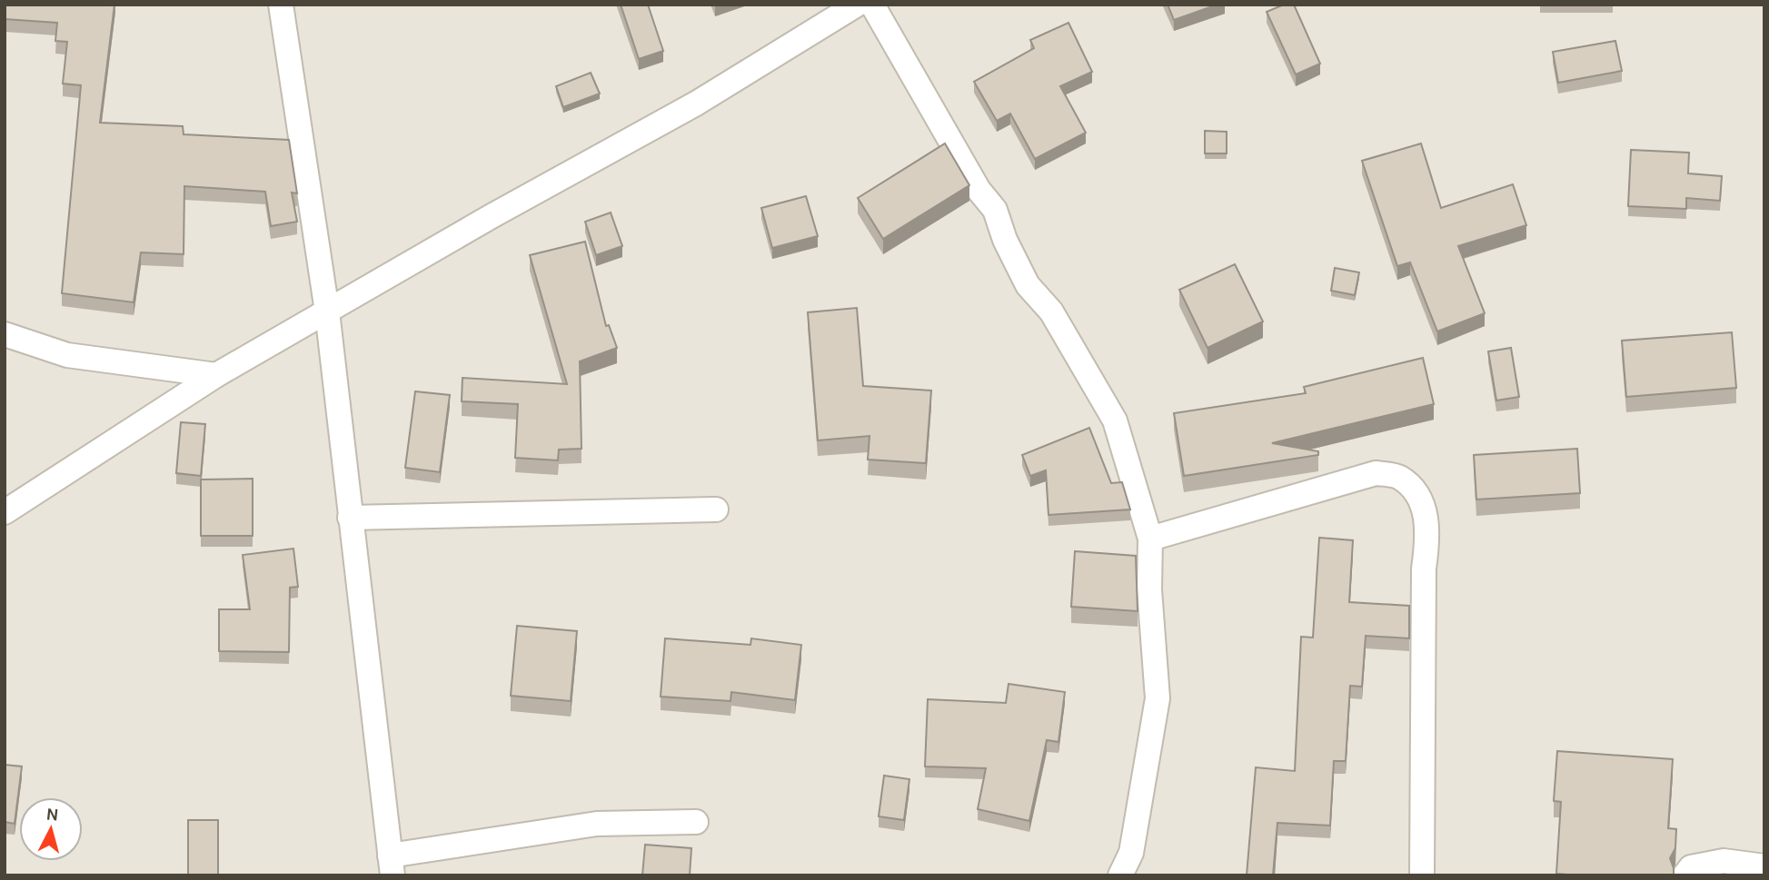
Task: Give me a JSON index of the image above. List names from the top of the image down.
{
  "north": "top"
}
